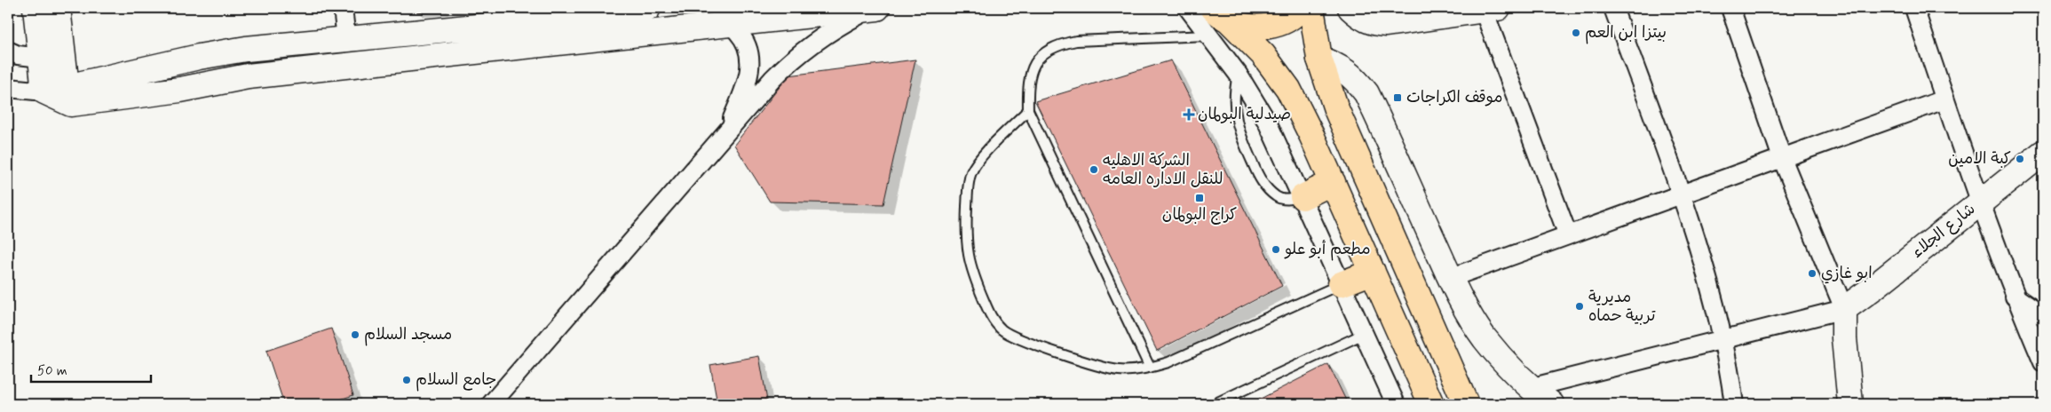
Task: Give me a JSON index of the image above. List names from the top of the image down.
{
  "streets": {
    "main road": ["شارع الجلاء"]
  },
  "places": {
    "other": [
      "بيتزا ابن العم",
      "كبة الامين",
      "الشركة الاهليه للنقل الاداره العامه",
      "مطعم أبو علو",
      "ابو غازي",
      "مديرية تربية حماه",
      "مسجد السلام",
      "جامع السلام"
    ],
    "transit": ["موقف الكراجات", "كراج البولمان"],
    "health": ["صيدلية البولمان"]
  },
  "scale_bar": "50 m"
}
